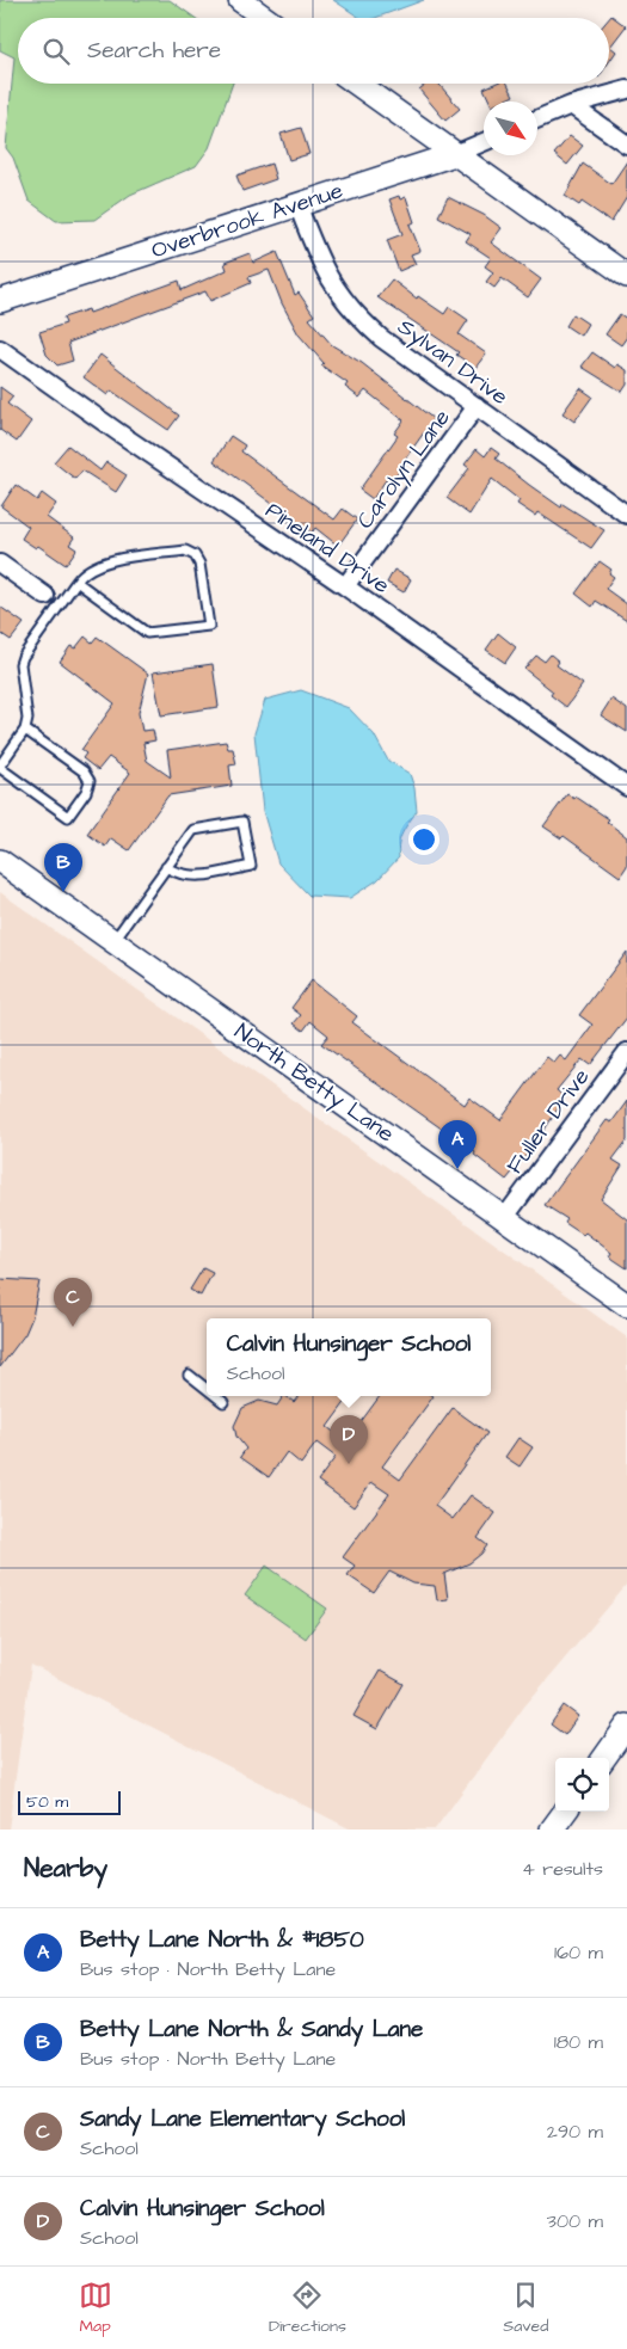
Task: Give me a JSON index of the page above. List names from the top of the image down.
{
  "streets": {
    "street": [
      "Overbrook Avenue",
      "Sylvan Drive",
      "Carolyn Lane",
      "Pineland Drive",
      "North Betty Lane",
      "Fuller Drive"
    ]
  },
  "crossings": [
    ["Overbrook Avenue", "Sylvan Drive"],
    ["Sylvan Drive", "Carolyn Lane"],
    ["Carolyn Lane", "Pineland Drive"],
    ["North Betty Lane", "Fuller Drive"]
  ],
  "scale_bar": "50 m",
  "north": "bottom right",
  "page": {
    "search": "Search here",
    "pins": [
      "B",
      "A",
      "C",
      "D"
    ],
    "popup": ["Calvin Hunsinger School", "School"],
    "scale": "50 m",
    "heading": ["Nearby", "4 results"],
    "list": [
      {
        "mark": "A",
        "name": "Betty Lane North & #1850",
        "note": "Bus stop · North Betty Lane",
        "value": "160 m"
      },
      {
        "mark": "B",
        "name": "Betty Lane North & Sandy Lane",
        "note": "Bus stop · North Betty Lane",
        "value": "180 m"
      },
      {
        "mark": "C",
        "name": "Sandy Lane Elementary School",
        "note": "School",
        "value": "290 m"
      },
      {
        "mark": "D",
        "name": "Calvin Hunsinger School",
        "note": "School",
        "value": "300 m"
      }
    ],
    "nav": ["Map", "Directions", "Saved"]
  }
}
